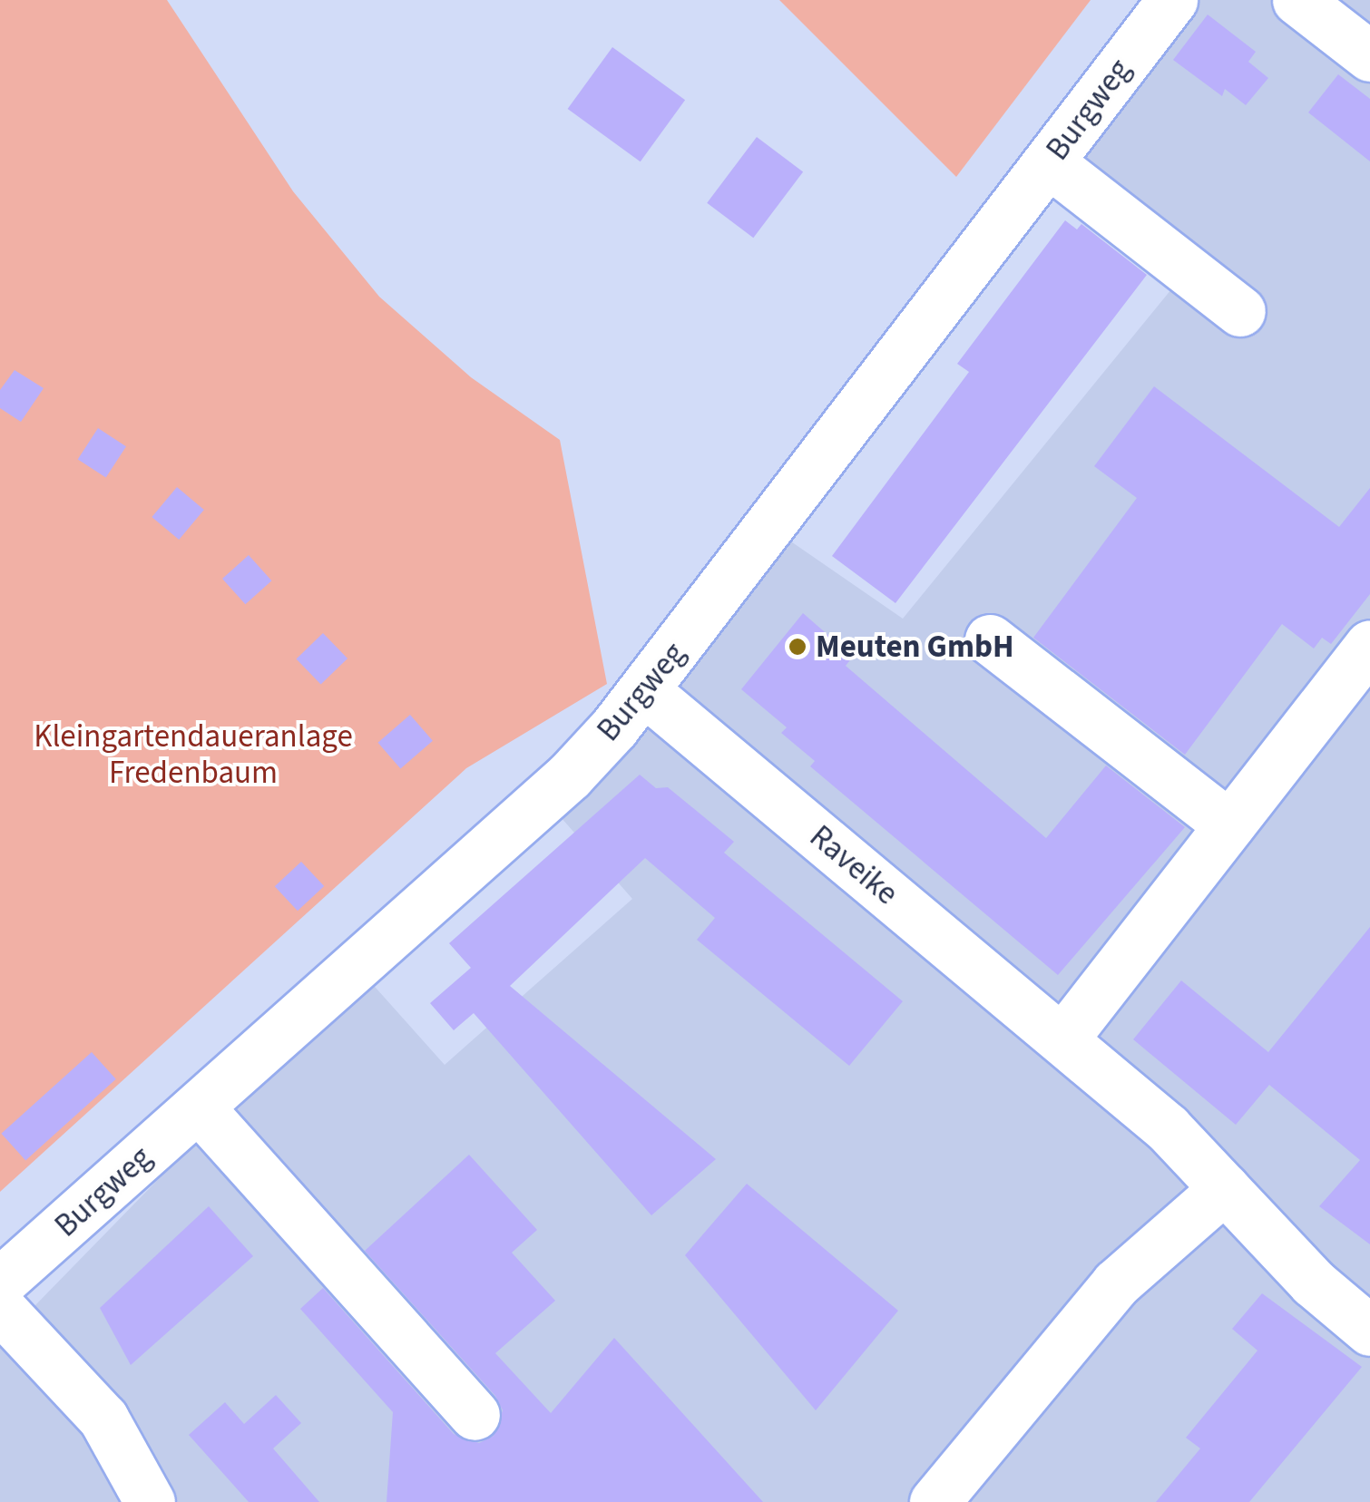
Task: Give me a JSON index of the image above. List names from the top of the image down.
{
  "streets": {
    "street": ["Burgweg", "Raveike"]
  },
  "crossings": [
    ["Burgweg", "Raveike"]
  ],
  "parks": ["Kleingartendaueranlage Fredenbaum"],
  "places": ["Meuten GmbH"]
}
